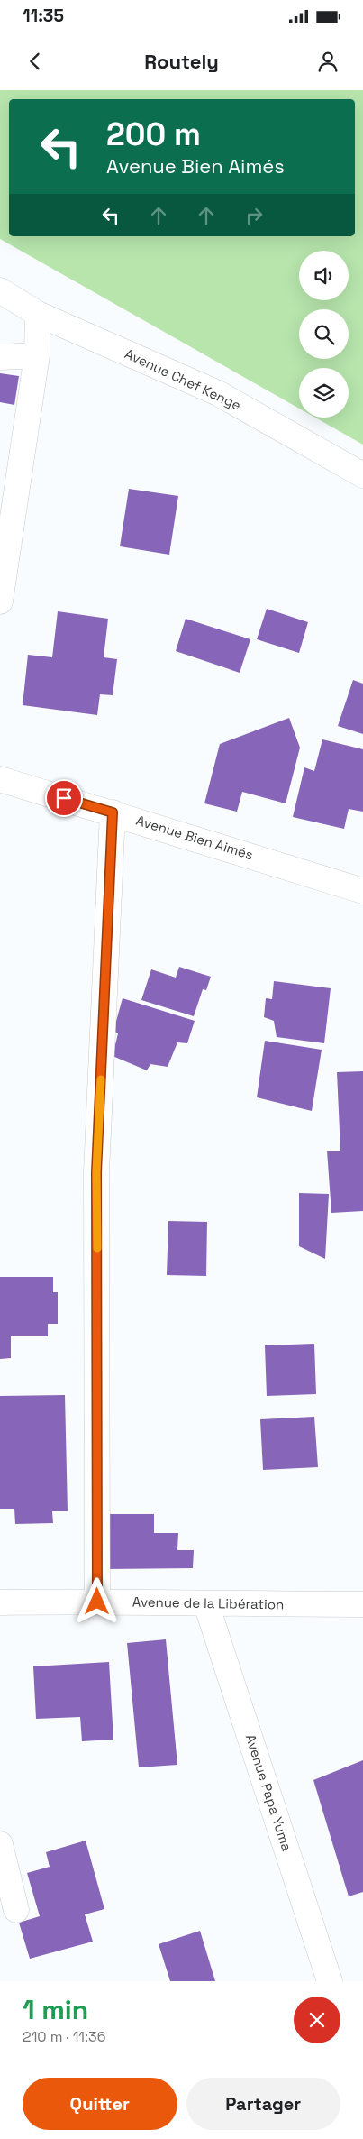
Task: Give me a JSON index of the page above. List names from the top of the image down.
{
  "streets": {
    "street": [
      "Avenue Chef Kenge",
      "Avenue Bien Aimés",
      "Avenue de la Libération",
      "Avenue Papa Yuma"
    ]
  },
  "crossings": [
    ["Avenue de la Libération", "Avenue Papa Yuma"]
  ],
  "page": {
    "status": "11:35",
    "header": "Routely",
    "turn": ["200 m", "Avenue Bien Aimés"],
    "heading": ["1 min", "210 m · 11:36"],
    "buttons": ["Quitter", "Partager"]
  }
}
